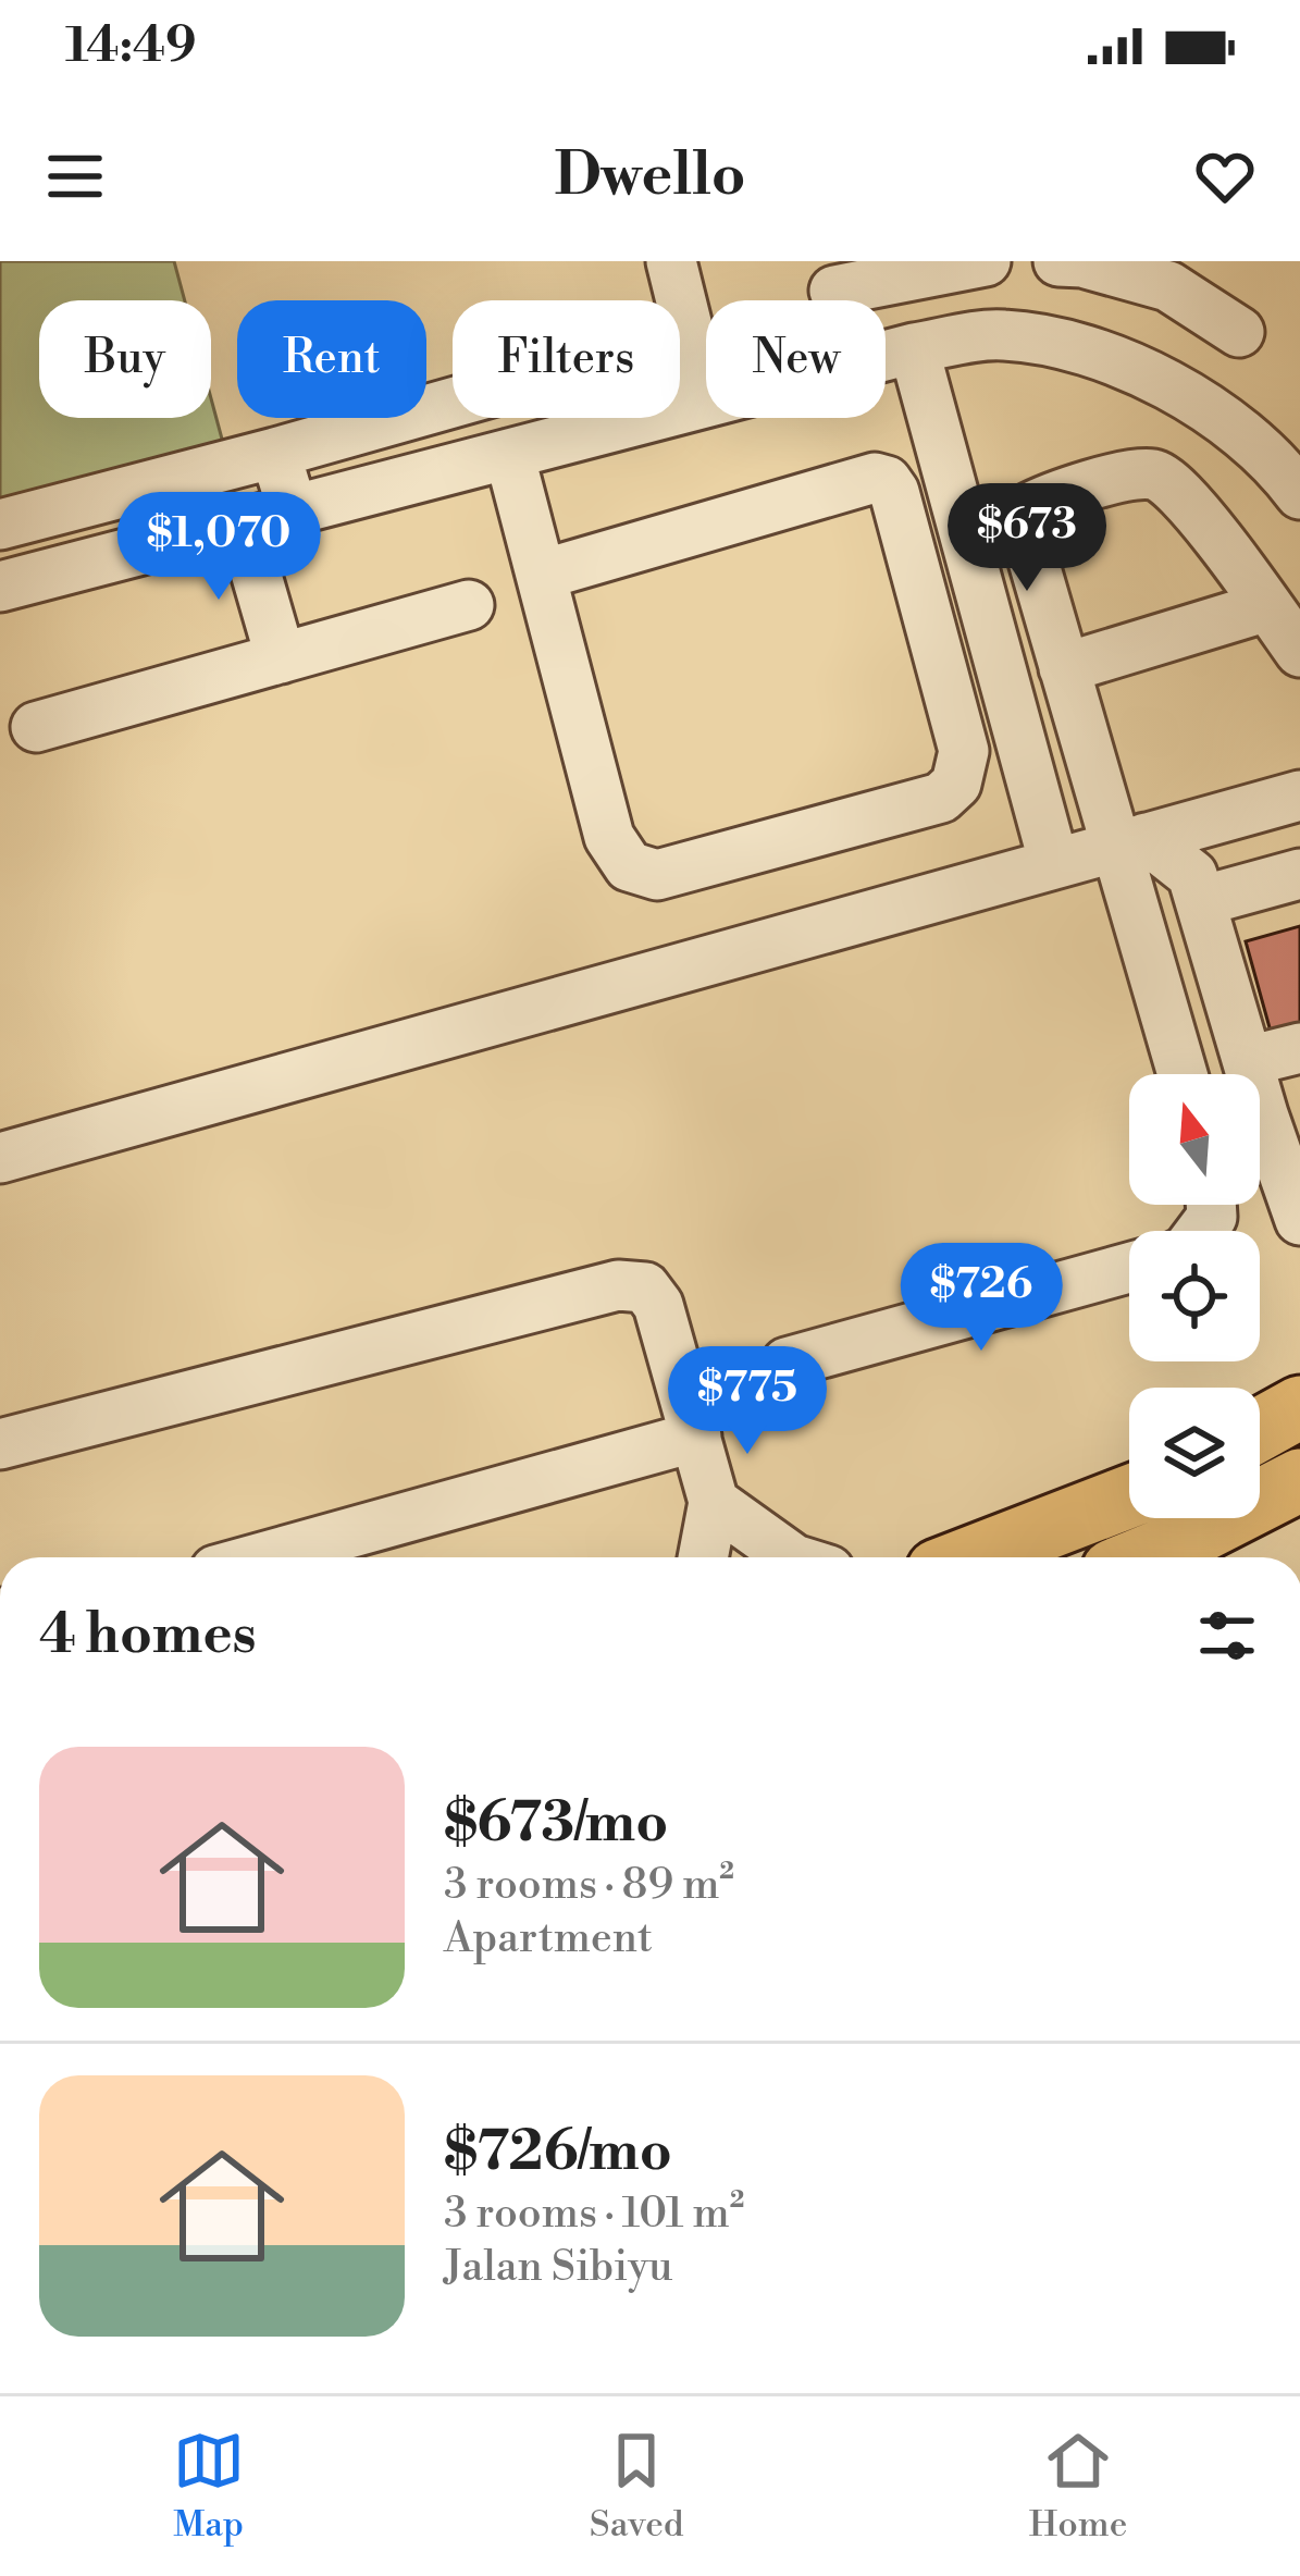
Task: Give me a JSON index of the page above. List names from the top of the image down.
{
  "north": "top",
  "page": {
    "status": "14:49",
    "header": "Dwello",
    "chip": [
      "Buy",
      "Rent",
      "Filters",
      "New"
    ],
    "price": [
      "$673",
      "$1,070",
      "$726",
      "$775"
    ],
    "heading": "4 homes",
    "list": [
      {
        "name": "$673/mo",
        "note": "3 rooms · 89 m² · Apartment"
      },
      {
        "name": "$726/mo",
        "note": "3 rooms · 101 m² · Jalan Sibiyu"
      }
    ],
    "tabs": ["Map", "Saved", "Home"]
  }
}
